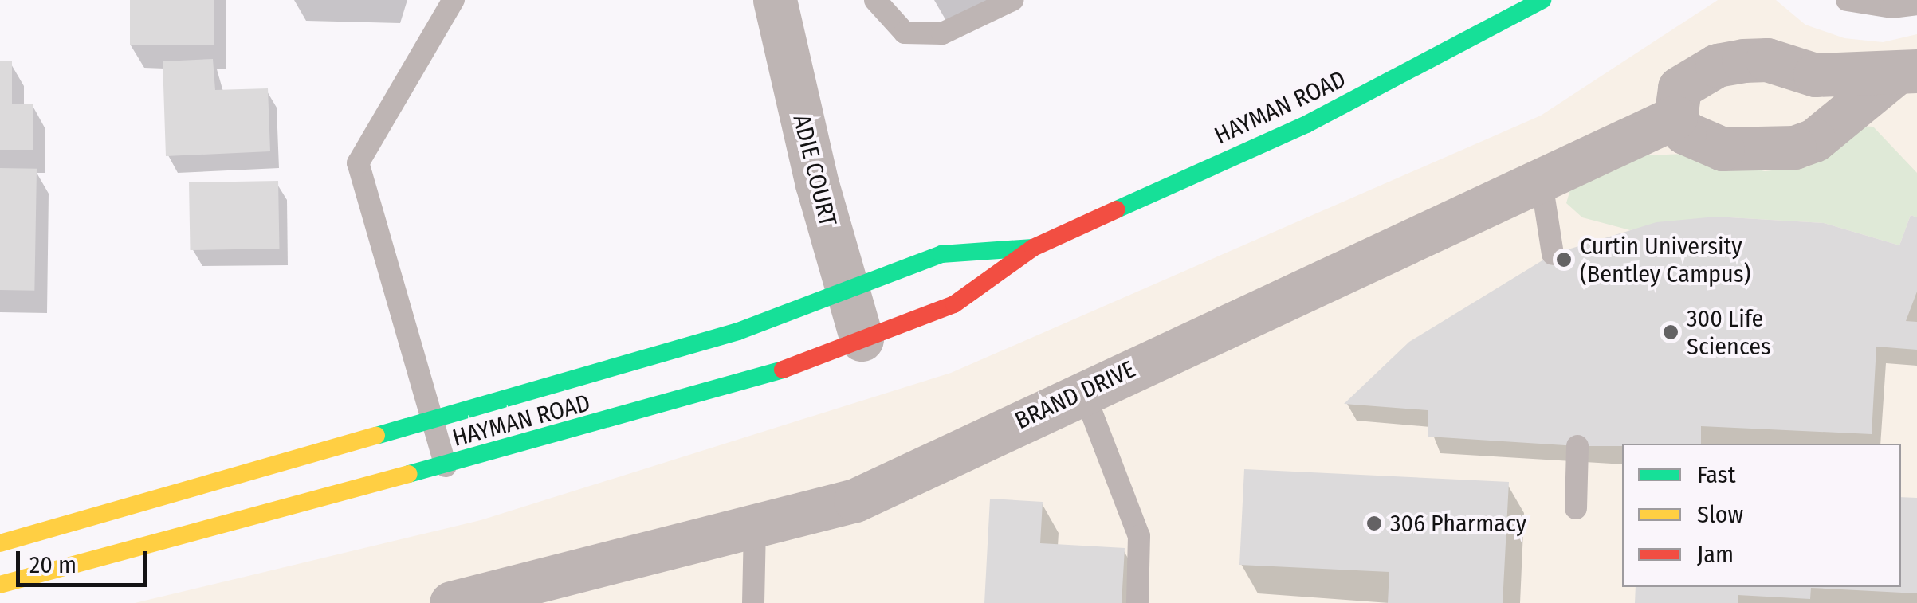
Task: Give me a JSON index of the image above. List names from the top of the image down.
{
  "streets": {
    "main road": ["HAYMAN ROAD"],
    "street": ["ADIE COURT", "BRAND DRIVE"]
  },
  "crossings": [
    ["HAYMAN ROAD", "ADIE COURT"]
  ],
  "places": ["Curtin University (Bentley Campus)", "300 Life Sciences", "306 Pharmacy"],
  "legend": ["Fast", "Slow", "Jam"],
  "scale_bar": "20 m"
}
